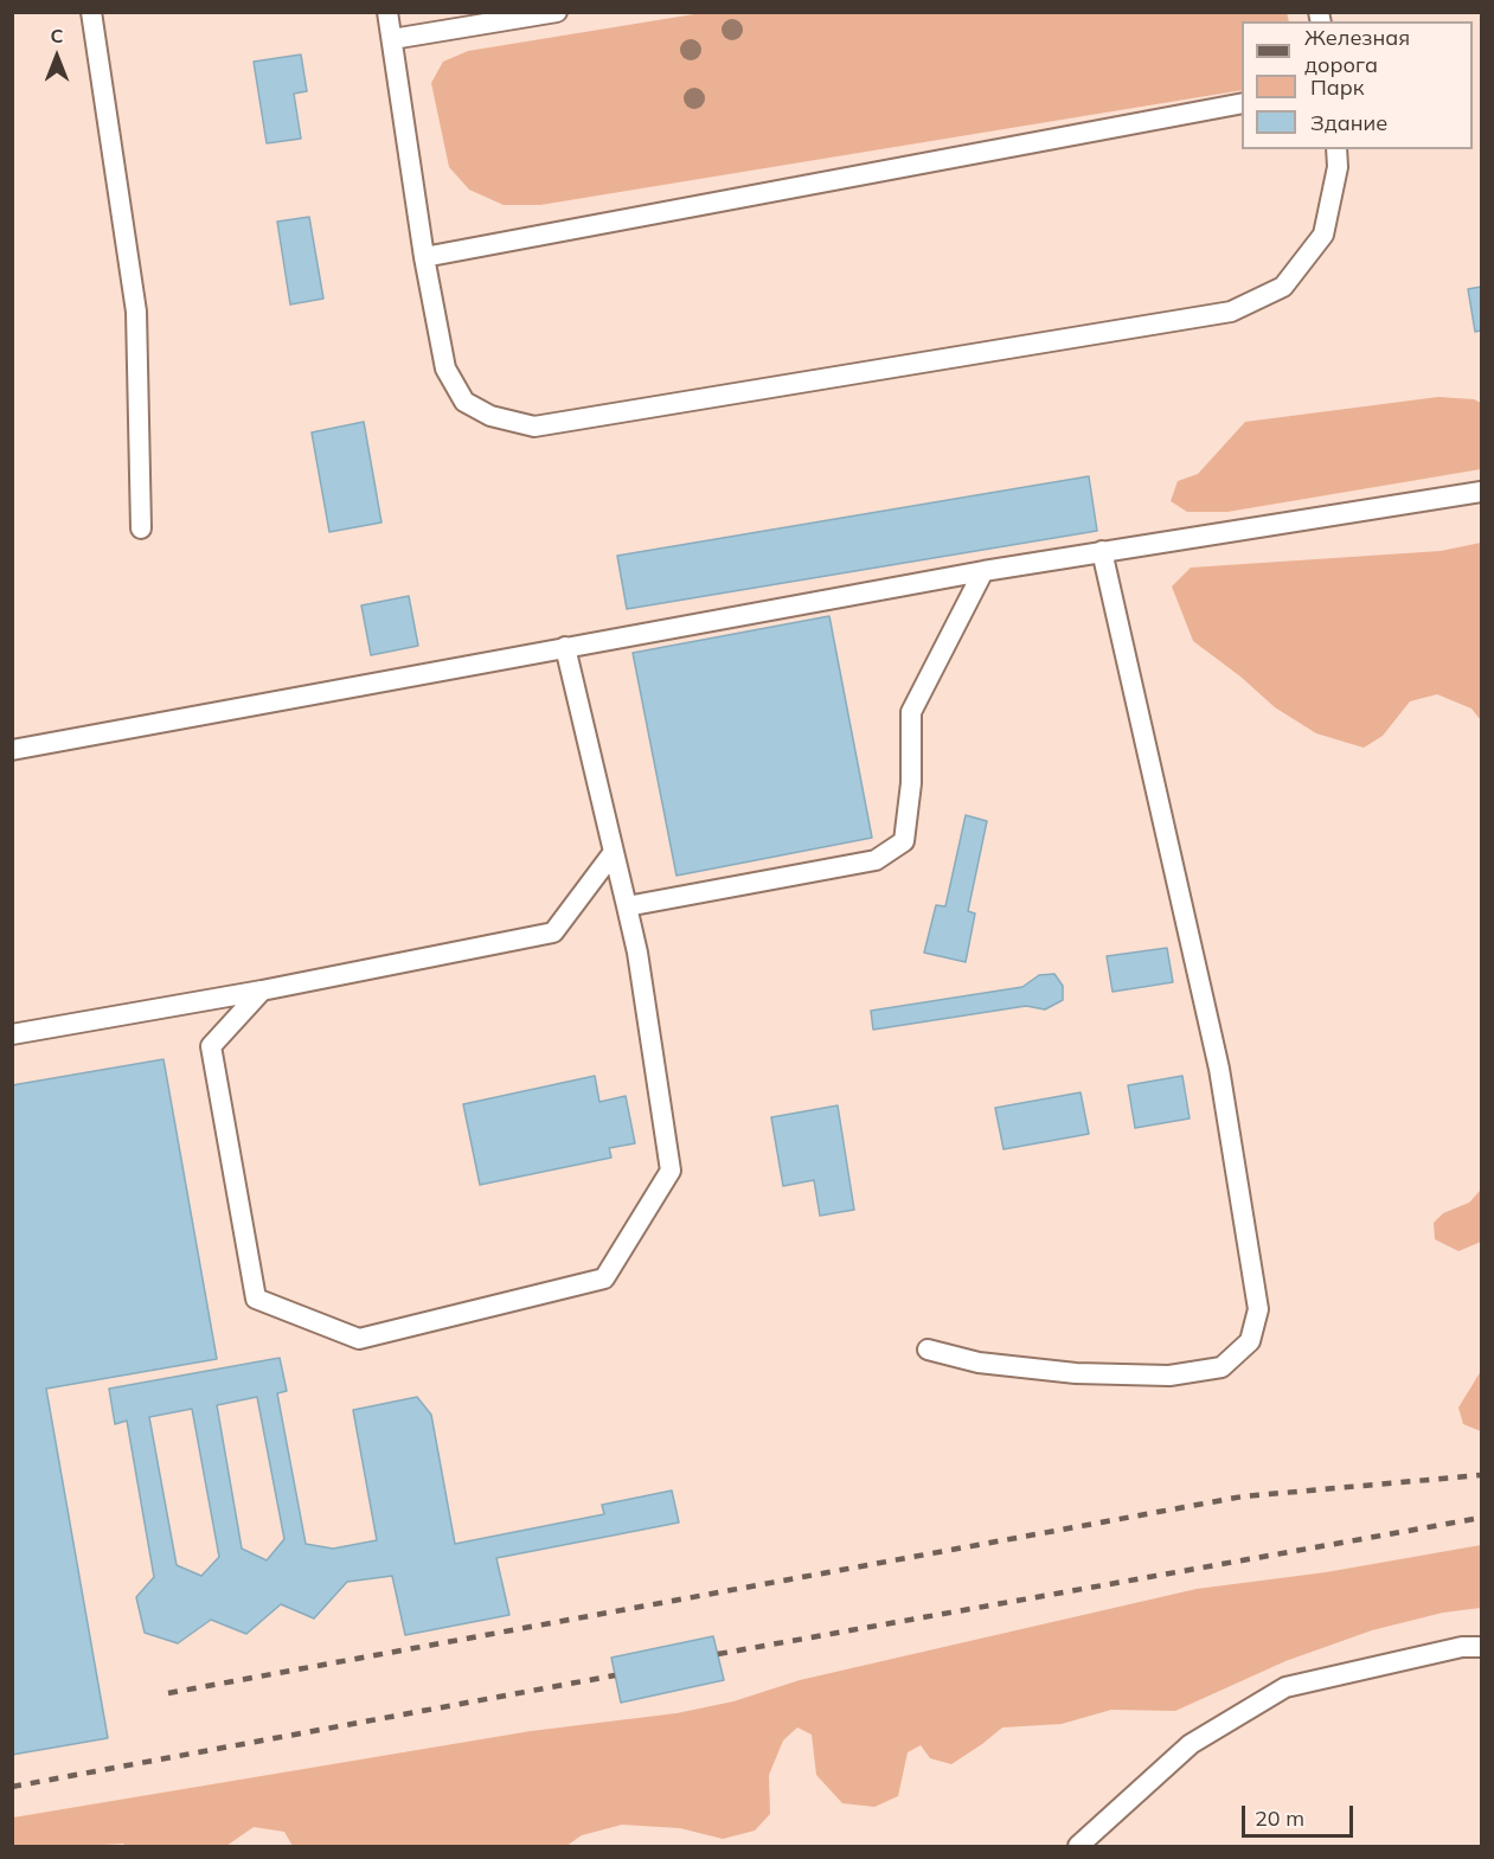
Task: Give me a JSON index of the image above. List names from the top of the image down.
{
  "legend": ["Железная дорога", "Парк", "Здание"],
  "scale_bar": "20 m",
  "north": "top"
}
